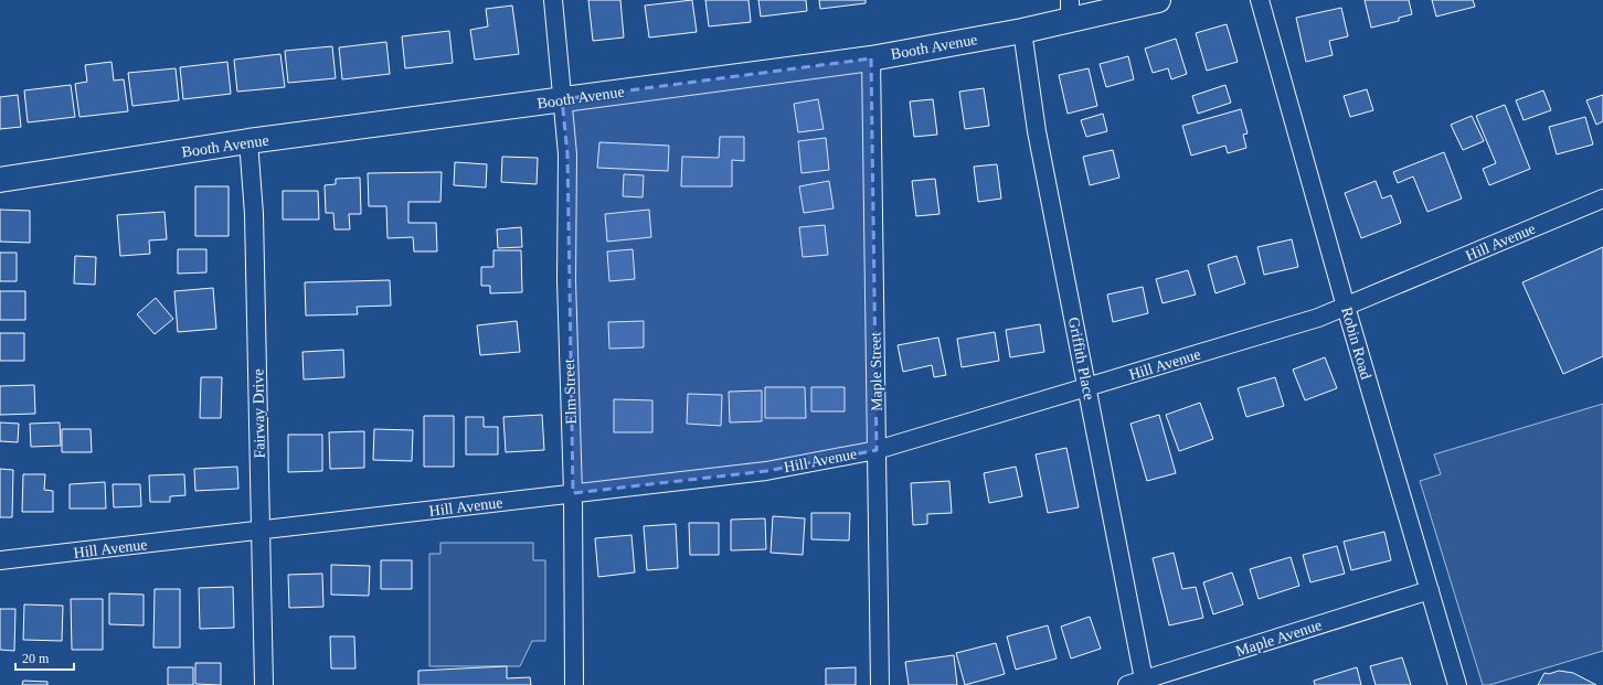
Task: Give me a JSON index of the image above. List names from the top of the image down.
{
  "streets": {
    "street": [
      "Booth Avenue",
      "Hill Avenue",
      "Robin Road",
      "Griffith Place",
      "Maple Street",
      "Elm Street",
      "Fairway Drive",
      "Maple Avenue"
    ]
  },
  "crossings": [
    ["Booth Avenue", "Griffith Place"],
    ["Booth Avenue", "Maple Street"],
    ["Booth Avenue", "Elm Street"],
    ["Booth Avenue", "Fairway Drive"],
    ["Hill Avenue", "Robin Road"],
    ["Hill Avenue", "Griffith Place"],
    ["Hill Avenue", "Maple Street"],
    ["Hill Avenue", "Elm Street"],
    ["Hill Avenue", "Fairway Drive"],
    ["Robin Road", "Maple Avenue"],
    ["Griffith Place", "Maple Avenue"]
  ],
  "scale_bar": "20 m"
}
